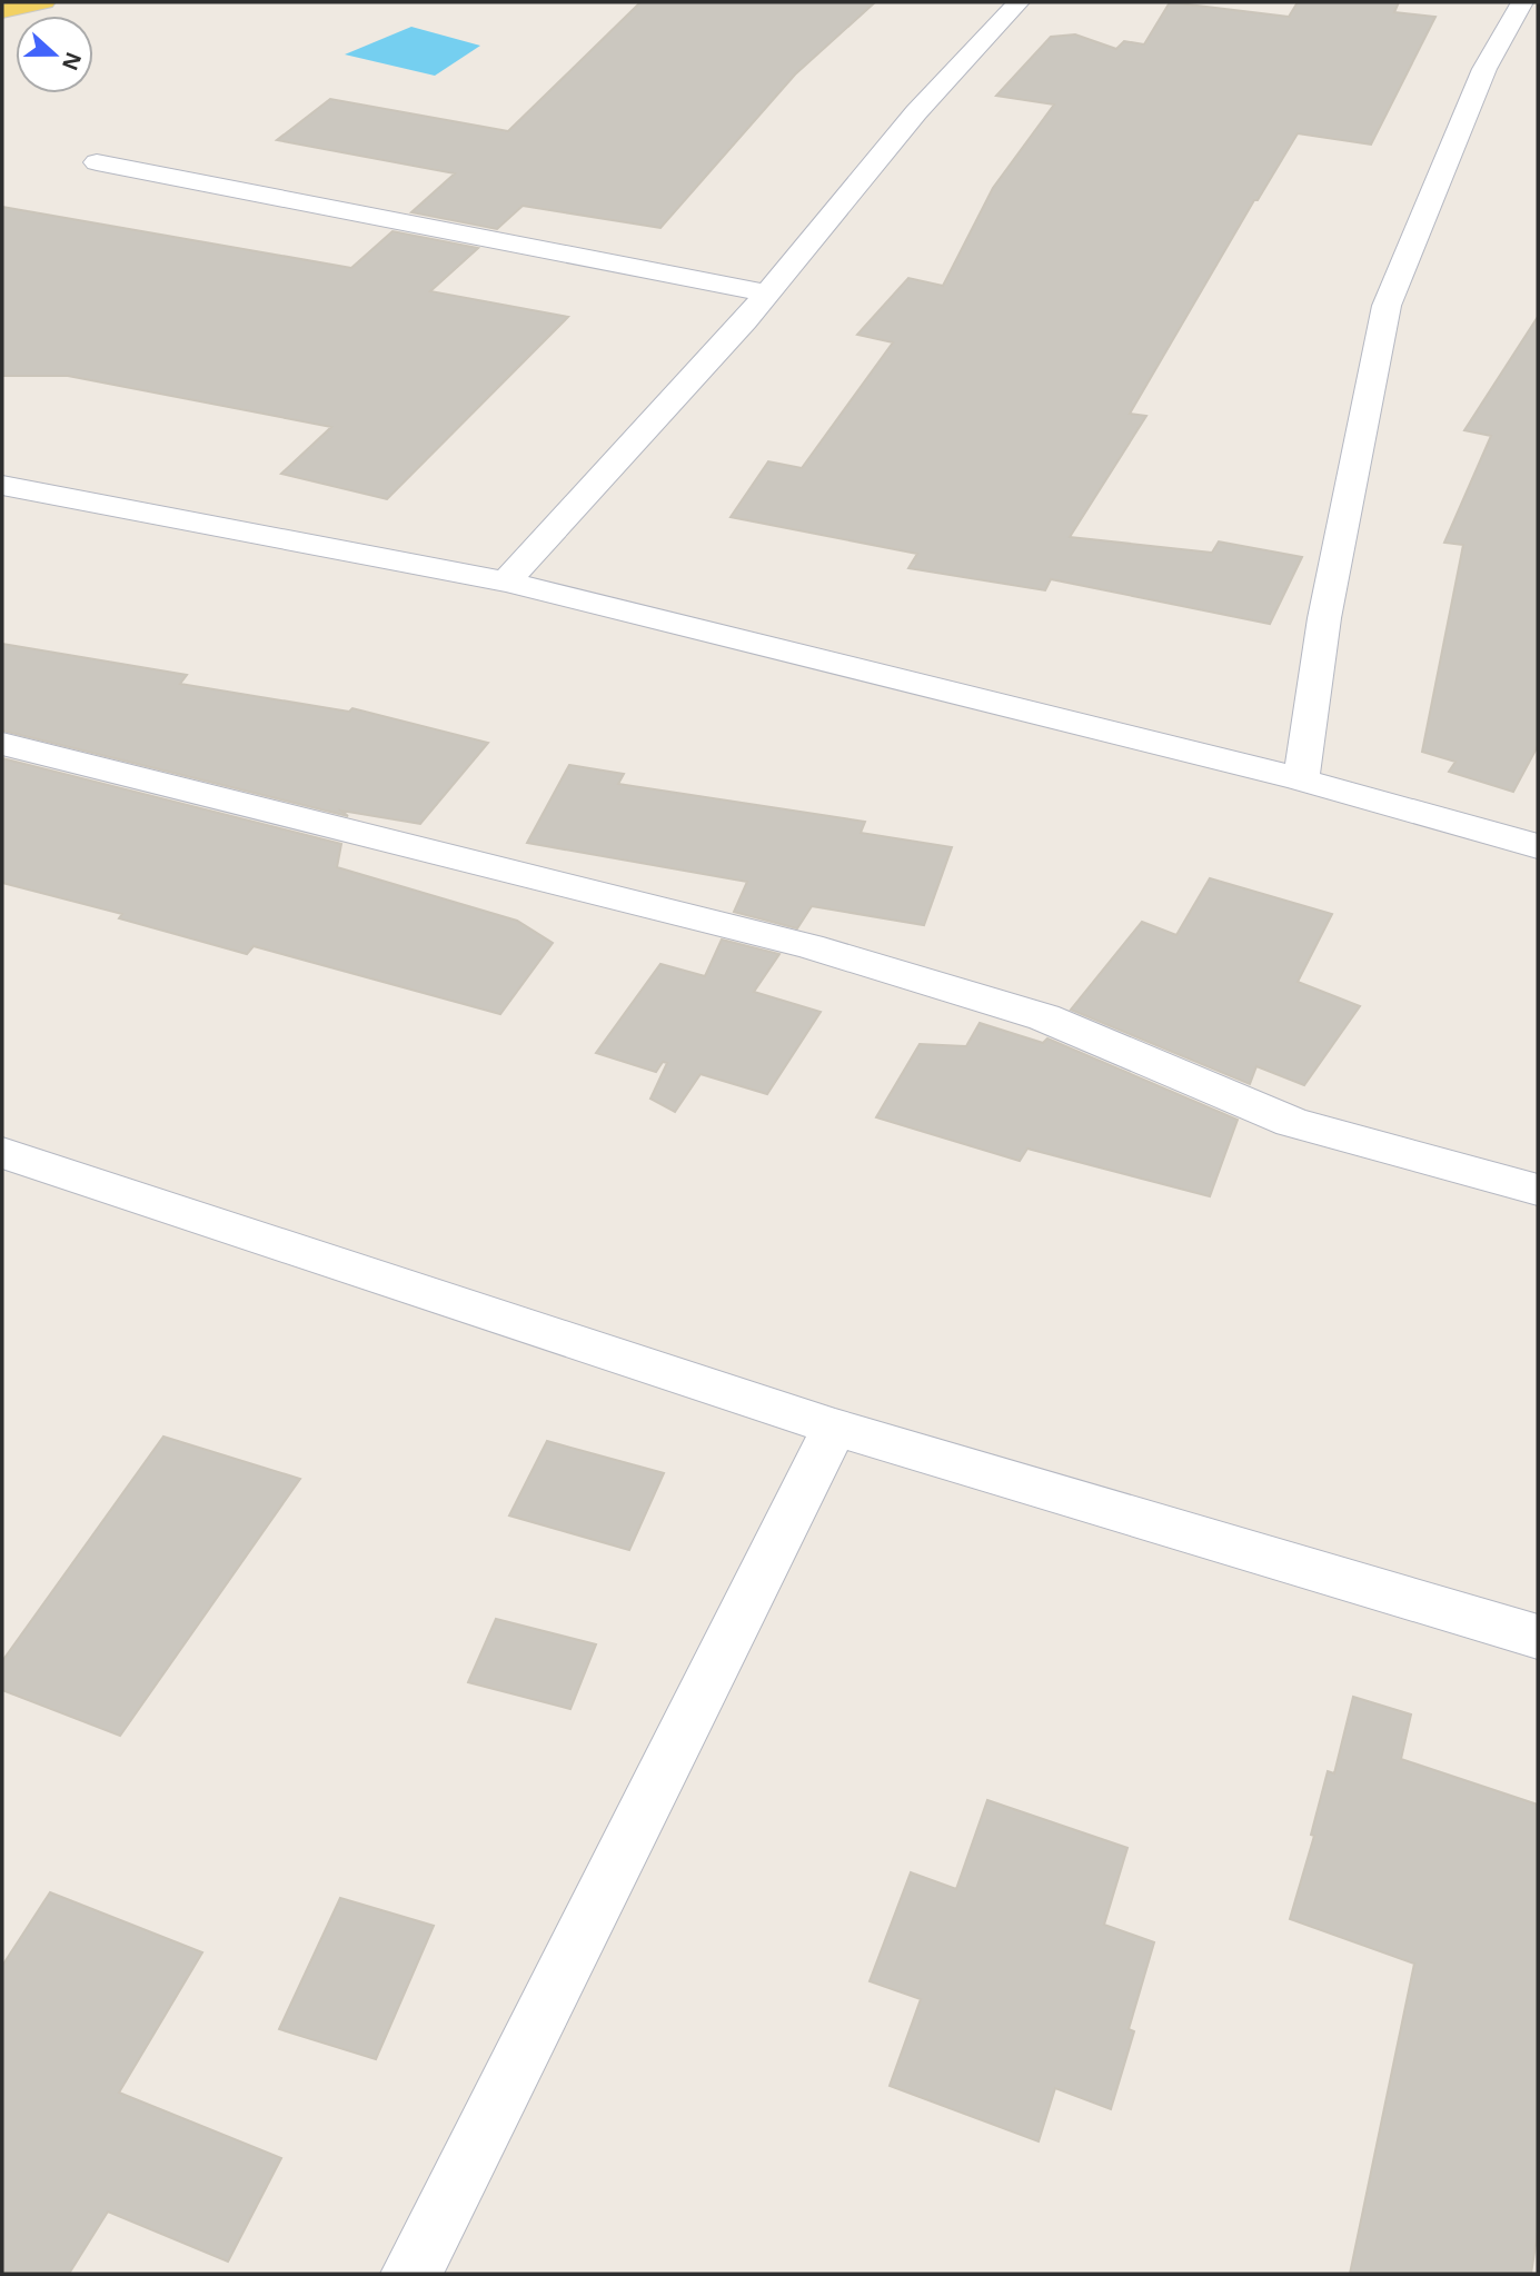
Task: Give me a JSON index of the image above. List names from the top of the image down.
{
  "north": "right"
}
